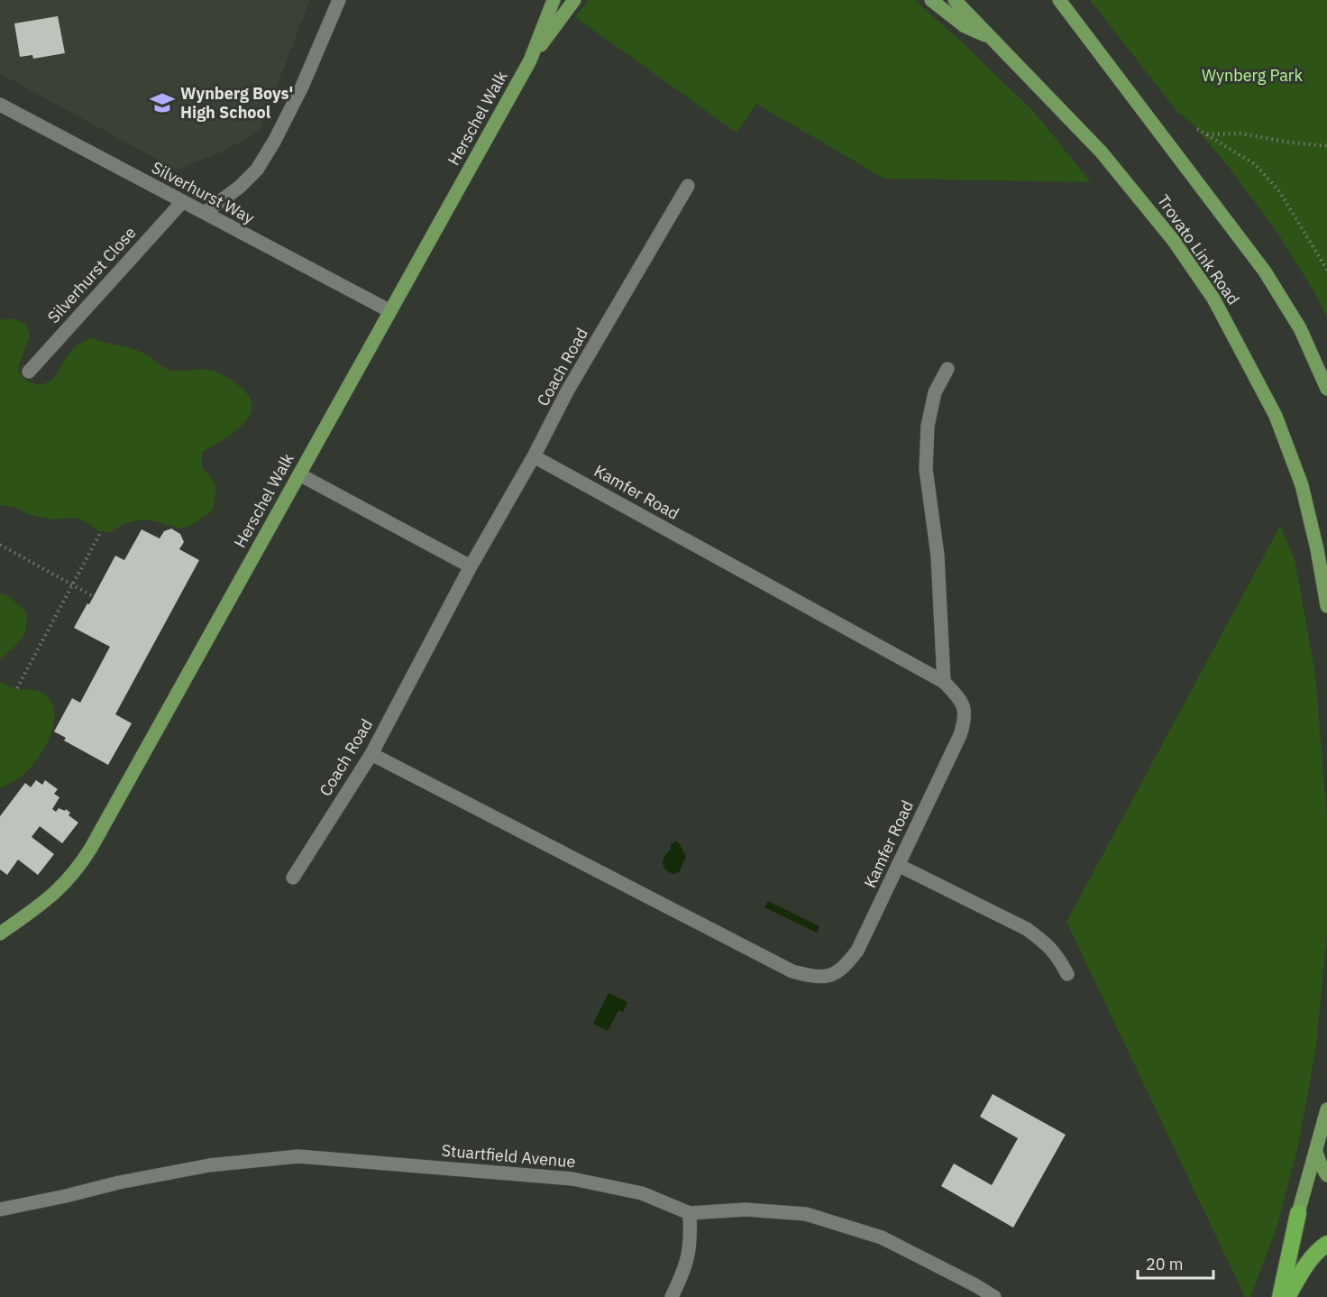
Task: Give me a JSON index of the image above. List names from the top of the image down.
{
  "streets": {
    "main road": ["Herschel Walk", "Trovato Link Road"],
    "street": [
      "Silverhurst Way",
      "Silverhurst Close",
      "Coach Road",
      "Kamfer Road",
      "Stuartfield Avenue"
    ]
  },
  "crossings": [
    ["Herschel Walk", "Silverhurst Way"],
    ["Silverhurst Way", "Silverhurst Close"],
    ["Coach Road", "Kamfer Road"]
  ],
  "parks": ["Wynberg Park"],
  "places": {
    "school or university": ["Wynberg Boys' High School"]
  },
  "scale_bar": "20 m"
}
